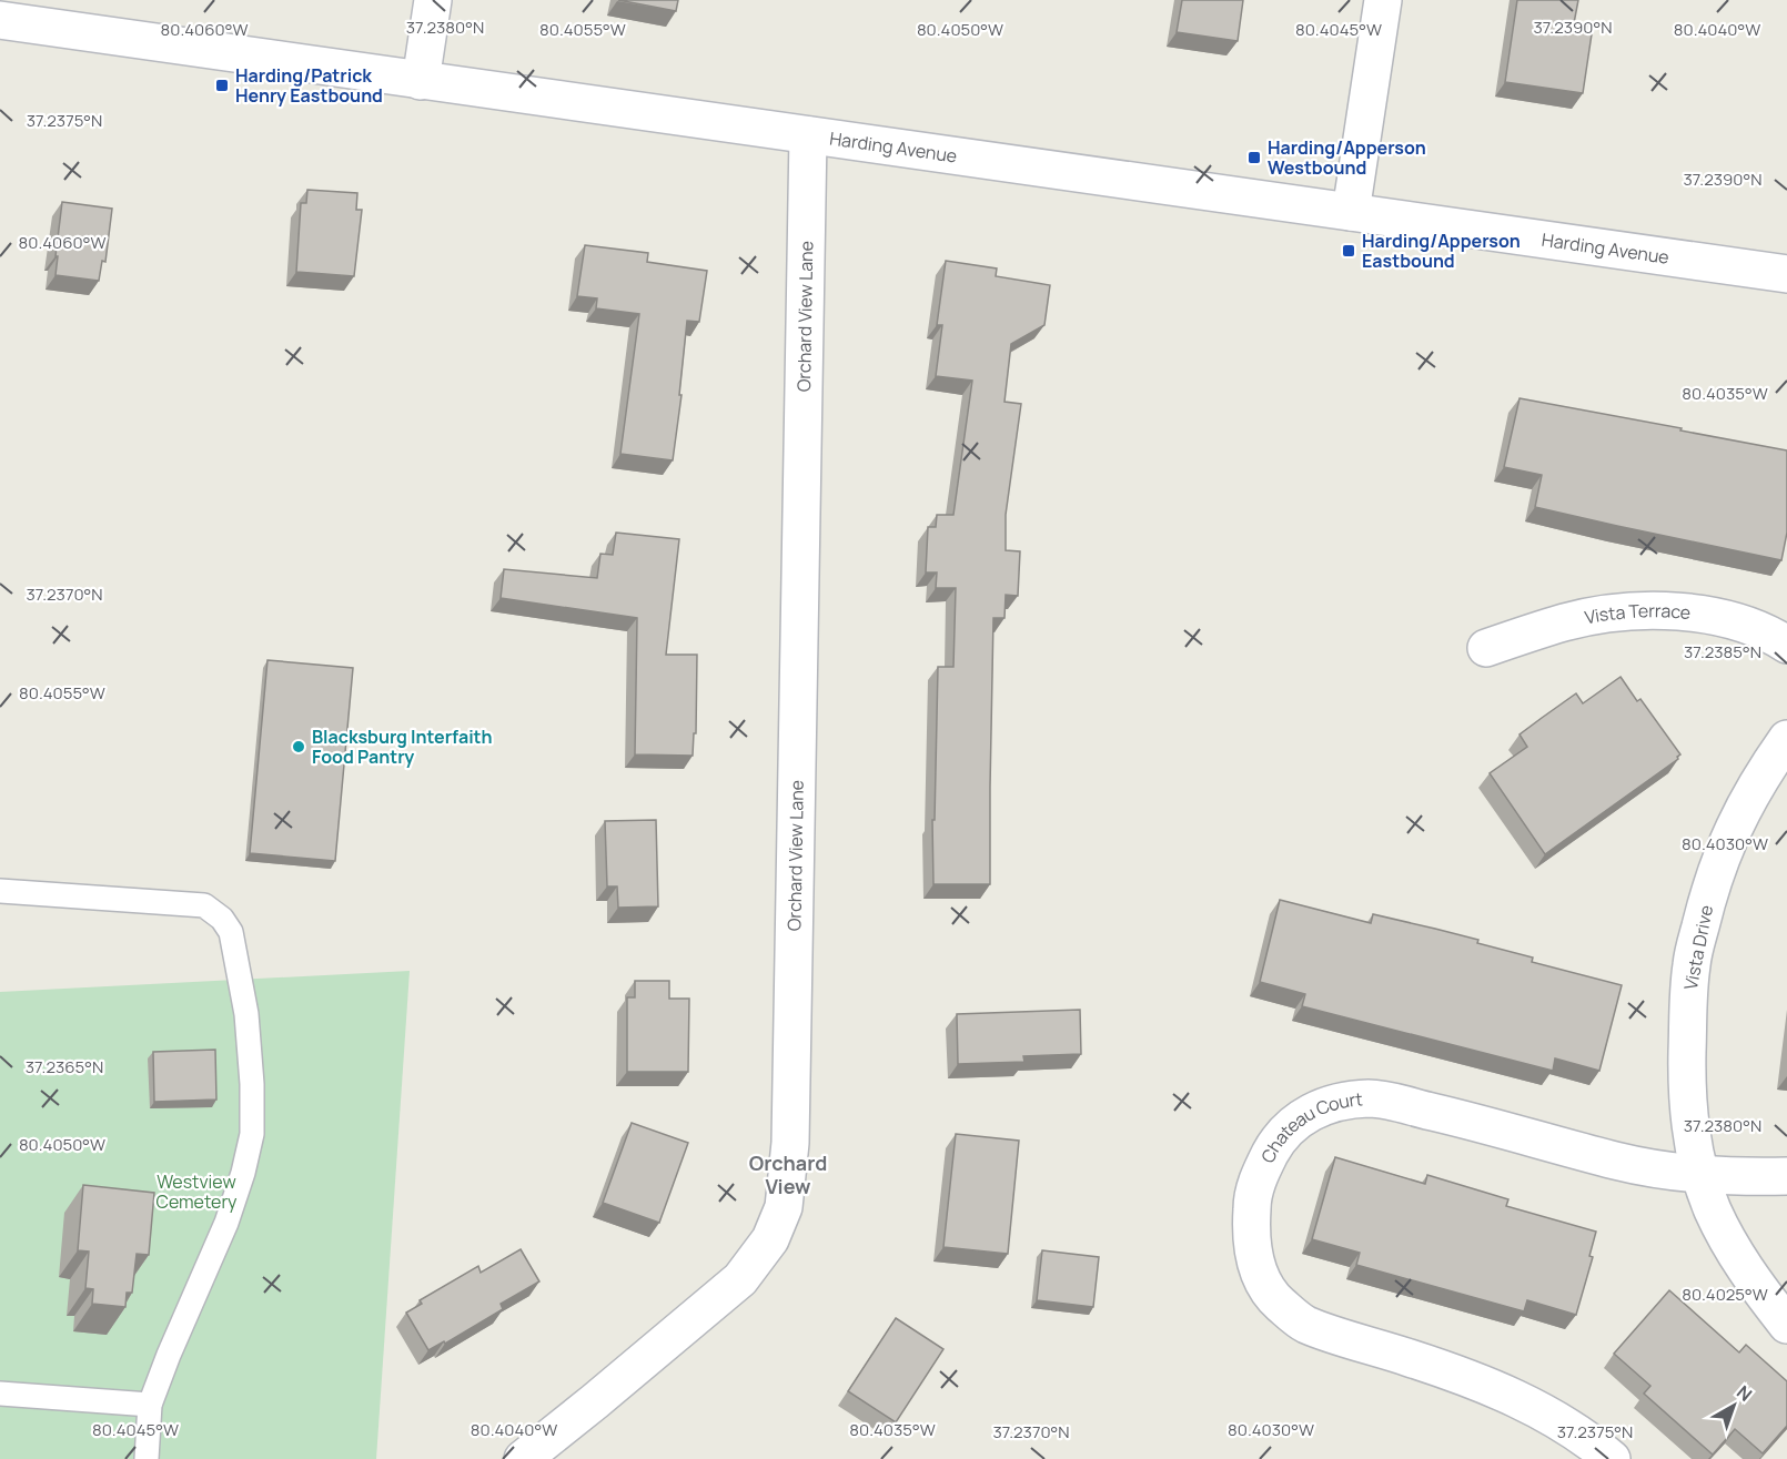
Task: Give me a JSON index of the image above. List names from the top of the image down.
{
  "streets": {
    "street": [
      "Harding Avenue",
      "Orchard View Lane",
      "Vista Terrace",
      "Vista Drive",
      "Chateau Court"
    ]
  },
  "crossings": [
    ["Harding Avenue", "Orchard View Lane"],
    ["Vista Drive", "Chateau Court"]
  ],
  "districts": ["Orchard View"],
  "parks": ["Westview Cemetery"],
  "places": {
    "transit": ["Harding/Patrick Henry Eastbound", "Harding/Apperson Westbound", "Harding/Apperson Eastbound"],
    "other": ["Blacksburg Interfaith Food Pantry"]
  },
  "north": "top right",
  "coordinates": [
    "37.2380°N",
    "37.2390°N",
    "80.4060°W",
    "80.4055°W",
    "80.4050°W",
    "80.4045°W",
    "80.4040°W",
    "37.2375°N",
    "80.4035°W",
    "37.2370°N",
    "37.2385°N",
    "80.4030°W",
    "37.2365°N",
    "80.4025°W"
  ]
}
